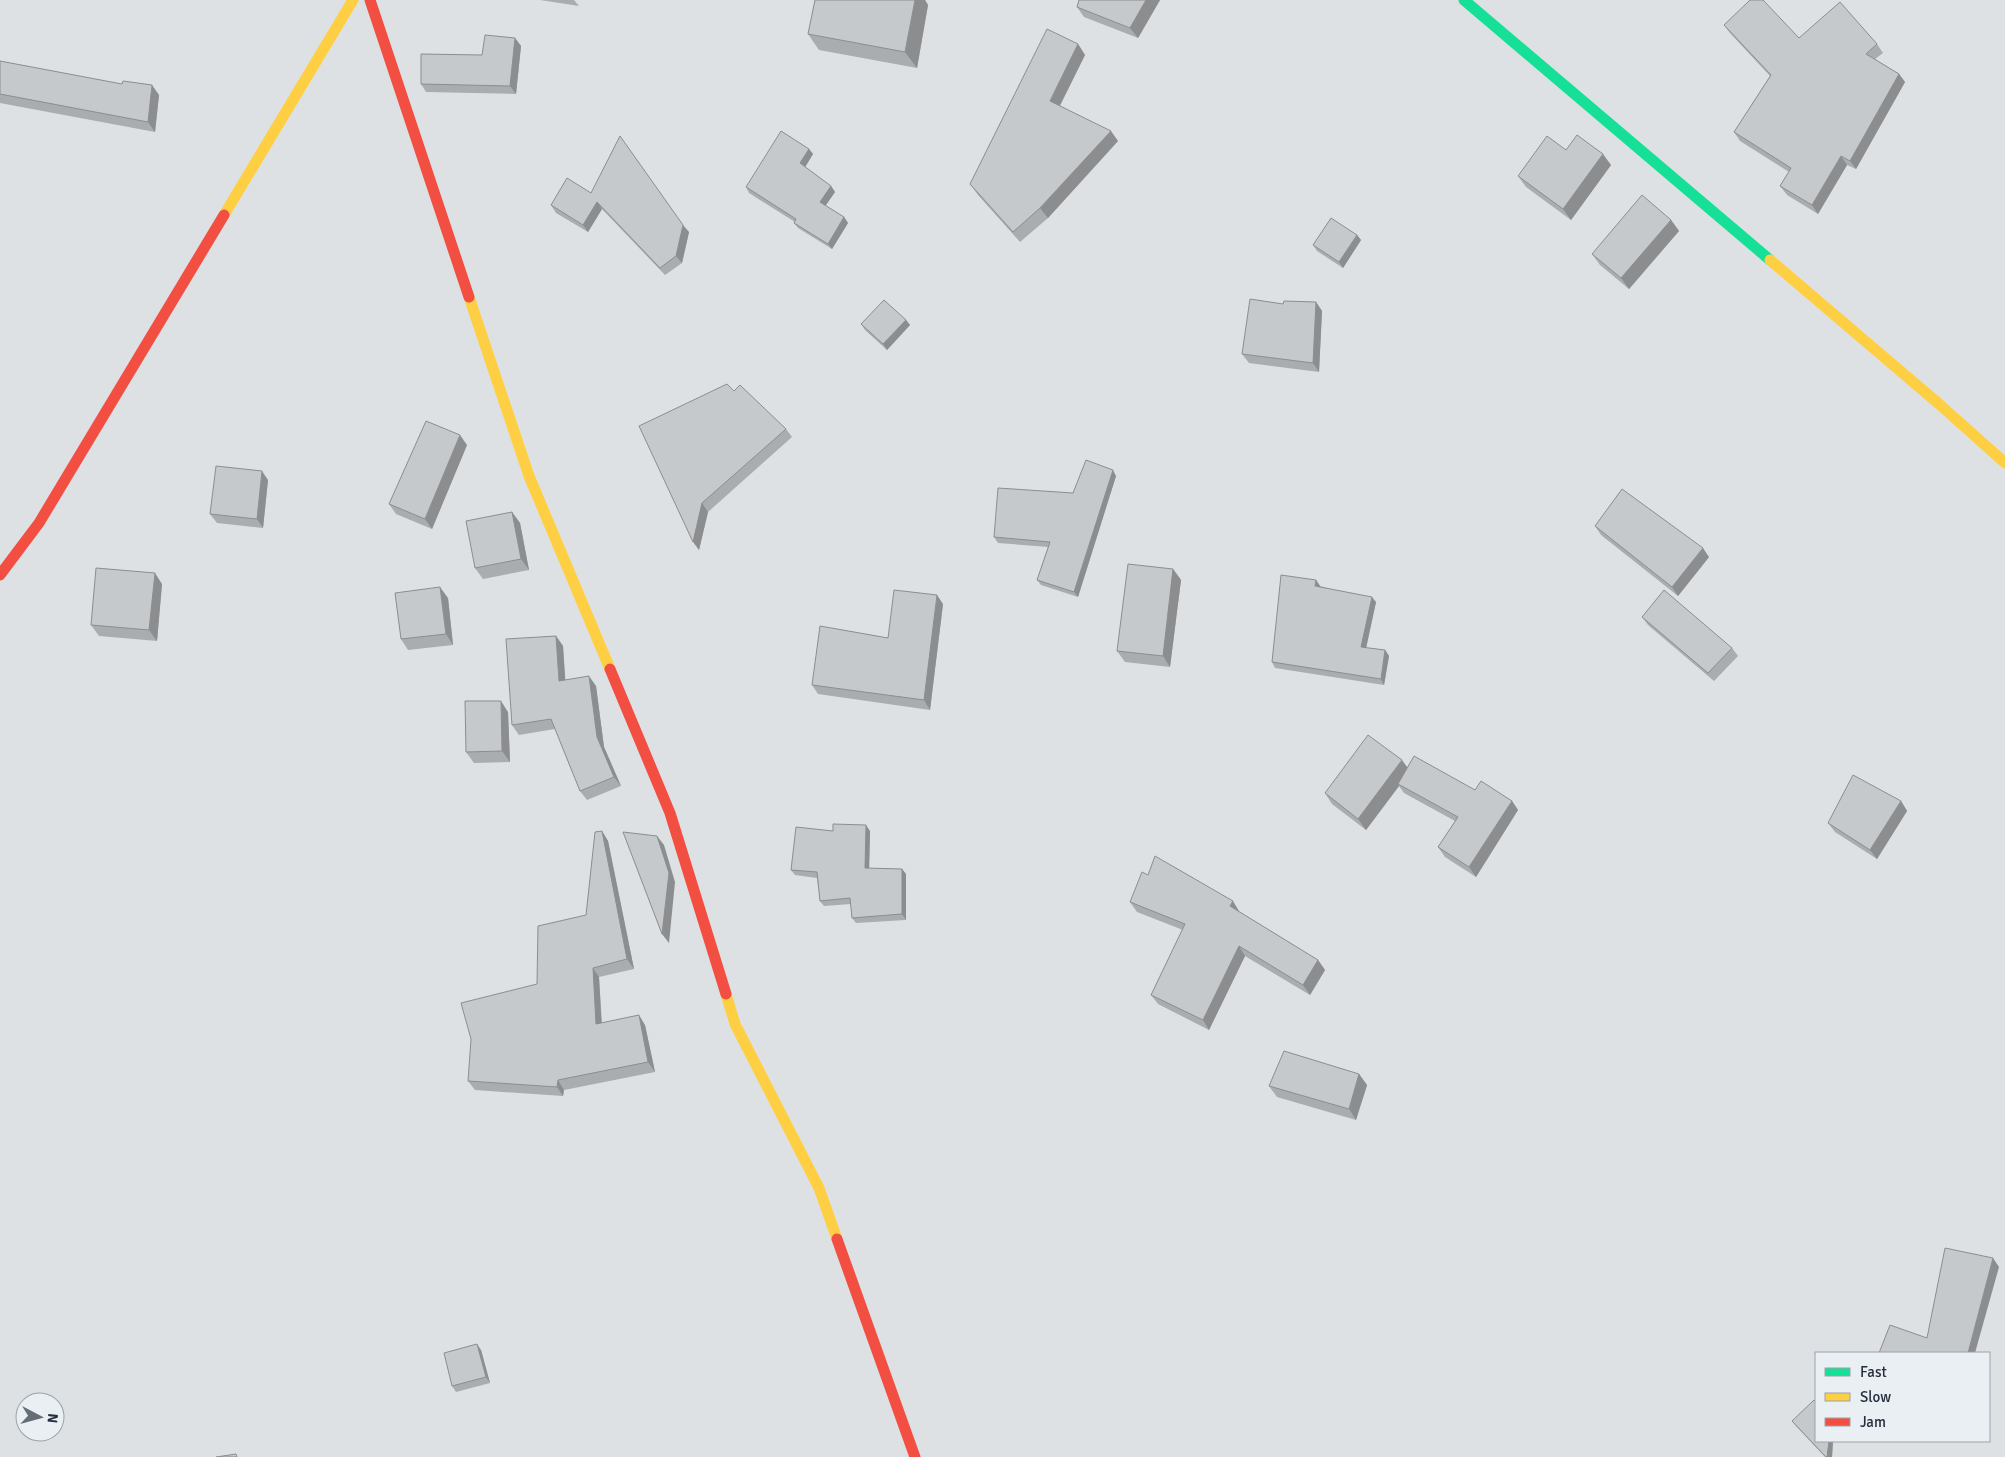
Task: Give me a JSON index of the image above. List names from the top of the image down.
{
  "legend": ["Fast", "Slow", "Jam"],
  "north": "right"
}
